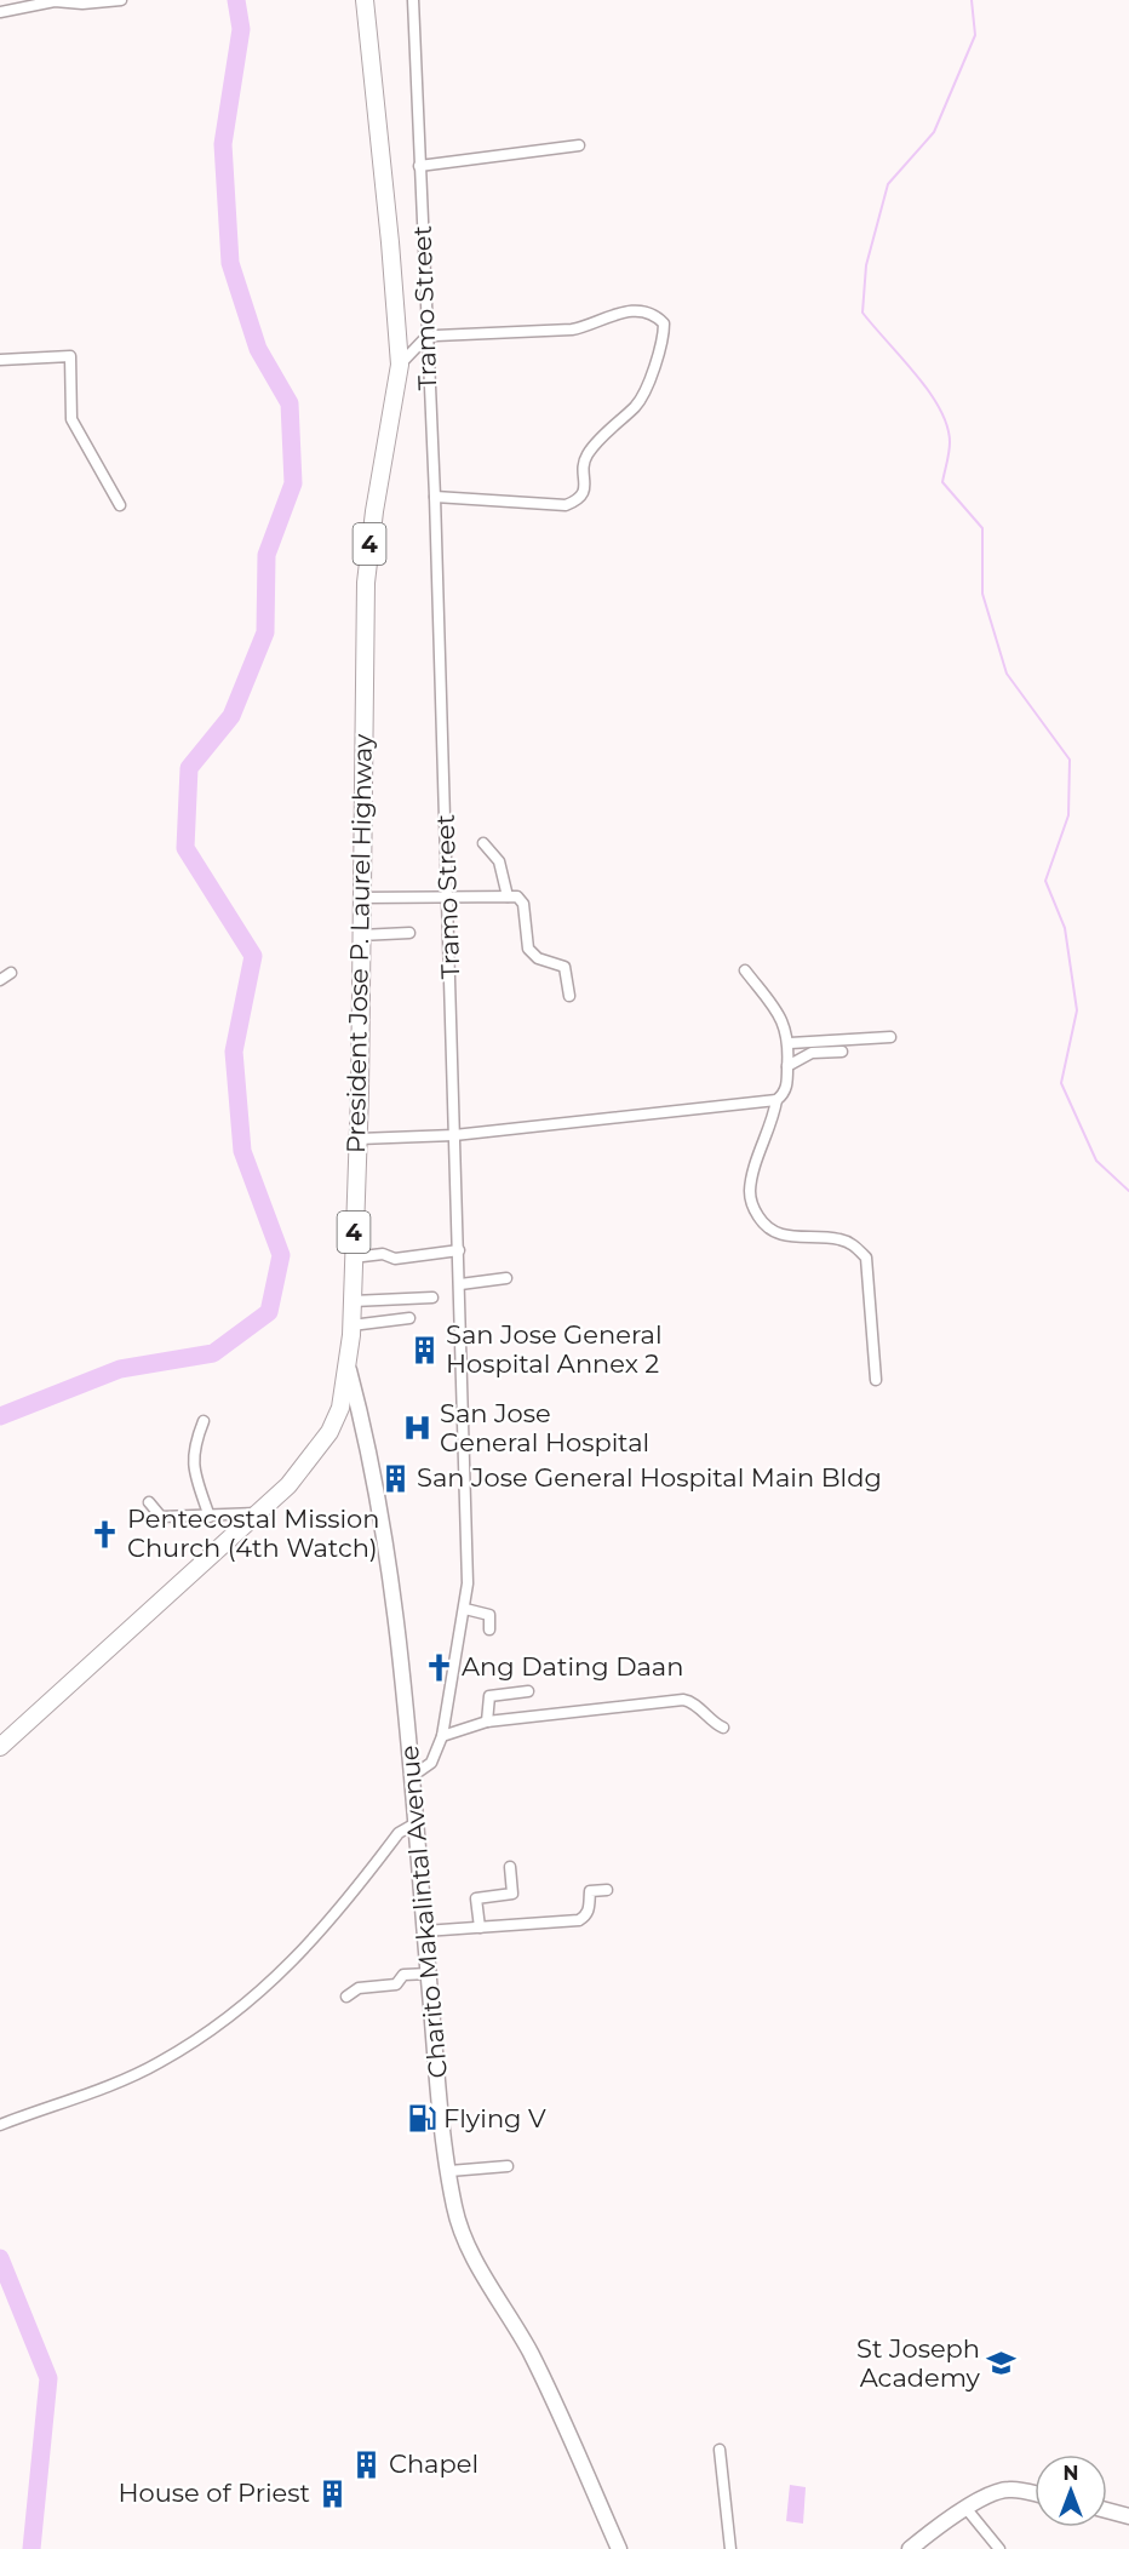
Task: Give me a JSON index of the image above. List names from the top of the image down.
{
  "streets": {
    "highway": ["4", "President Jose P. Laurel Highway"],
    "main road": ["Charito Makalintal Avenue"],
    "street": ["Tramo Street"]
  },
  "crossings": [
    ["Tramo Street", "Charito Makalintal Avenue"],
    ["President Jose P. Laurel Highway", "Charito Makalintal Avenue"]
  ],
  "places": {
    "building": [
      "San Jose General Hospital Annex 2",
      "San Jose General Hospital Main Bldg",
      "Chapel",
      "House of Priest"
    ],
    "hospital": ["San Jose General Hospital"],
    "church": ["Pentecostal Mission Church (4th Watch)", "Ang Dating Daan"],
    "fuel station": ["Flying V"],
    "school or university": ["St Joseph Academy"]
  },
  "north": "top"
}
